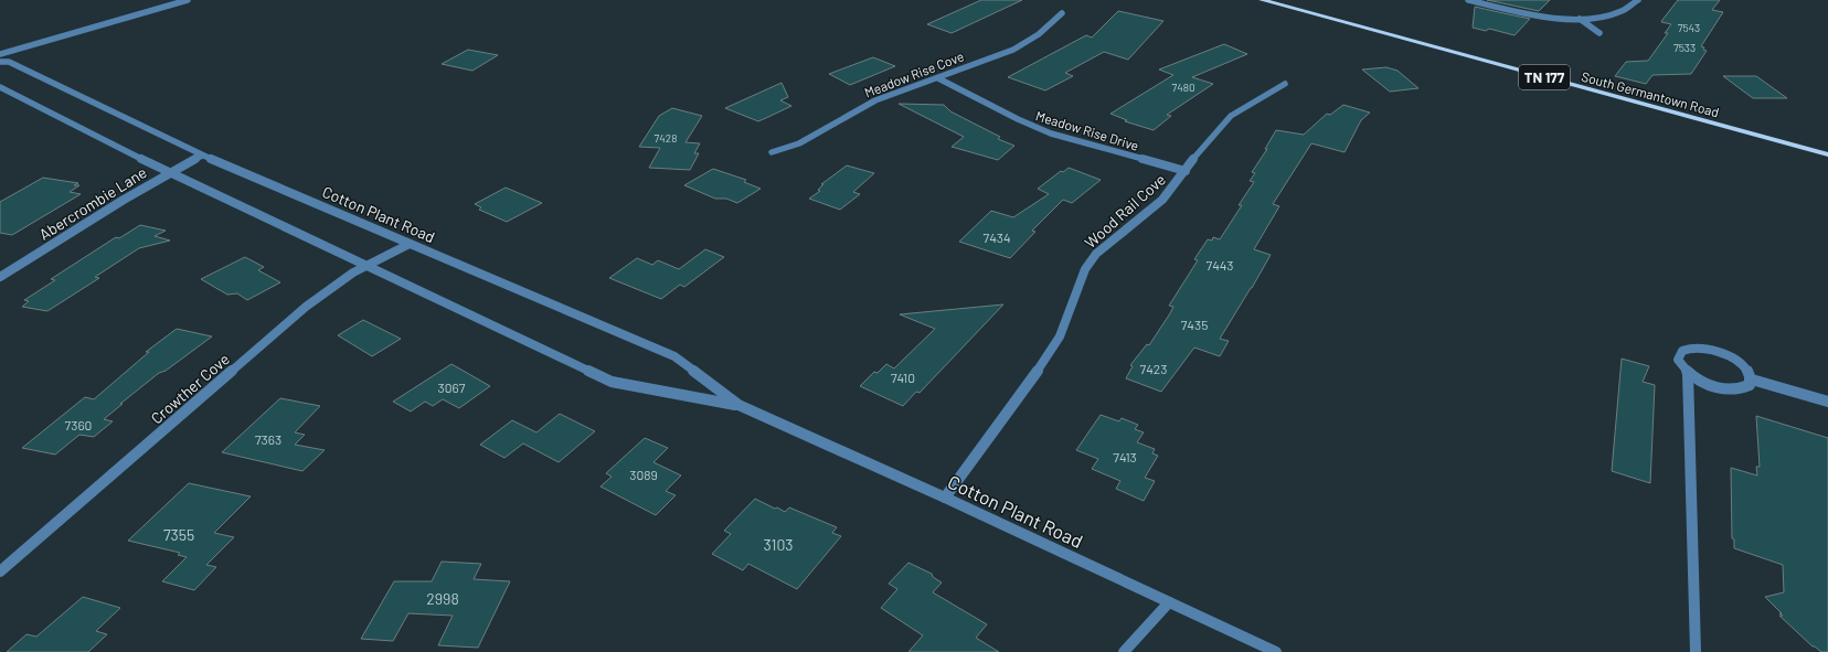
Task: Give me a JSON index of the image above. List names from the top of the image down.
{
  "streets": {
    "main road": ["TN 177", "South Germantown Road"],
    "street": [
      "Meadow Rise Cove",
      "Meadow Rise Drive",
      "Abercrombie Lane",
      "Wood Rail Cove",
      "Cotton Plant Road",
      "Crowther Cove"
    ]
  },
  "crossings": [
    ["Meadow Rise Cove", "Meadow Rise Drive"],
    ["Meadow Rise Drive", "Wood Rail Cove"],
    ["Abercrombie Lane", "Cotton Plant Road"],
    ["Wood Rail Cove", "Cotton Plant Road"],
    ["Cotton Plant Road", "Crowther Cove"]
  ],
  "house_numbers": [
    "7543",
    "7533",
    "7480",
    "7428",
    "7434",
    "7443",
    "7435",
    "7423",
    "7410",
    "3067",
    "7360",
    "7363",
    "7413",
    "3089",
    "7355",
    "3103",
    "2998"
  ]
}
